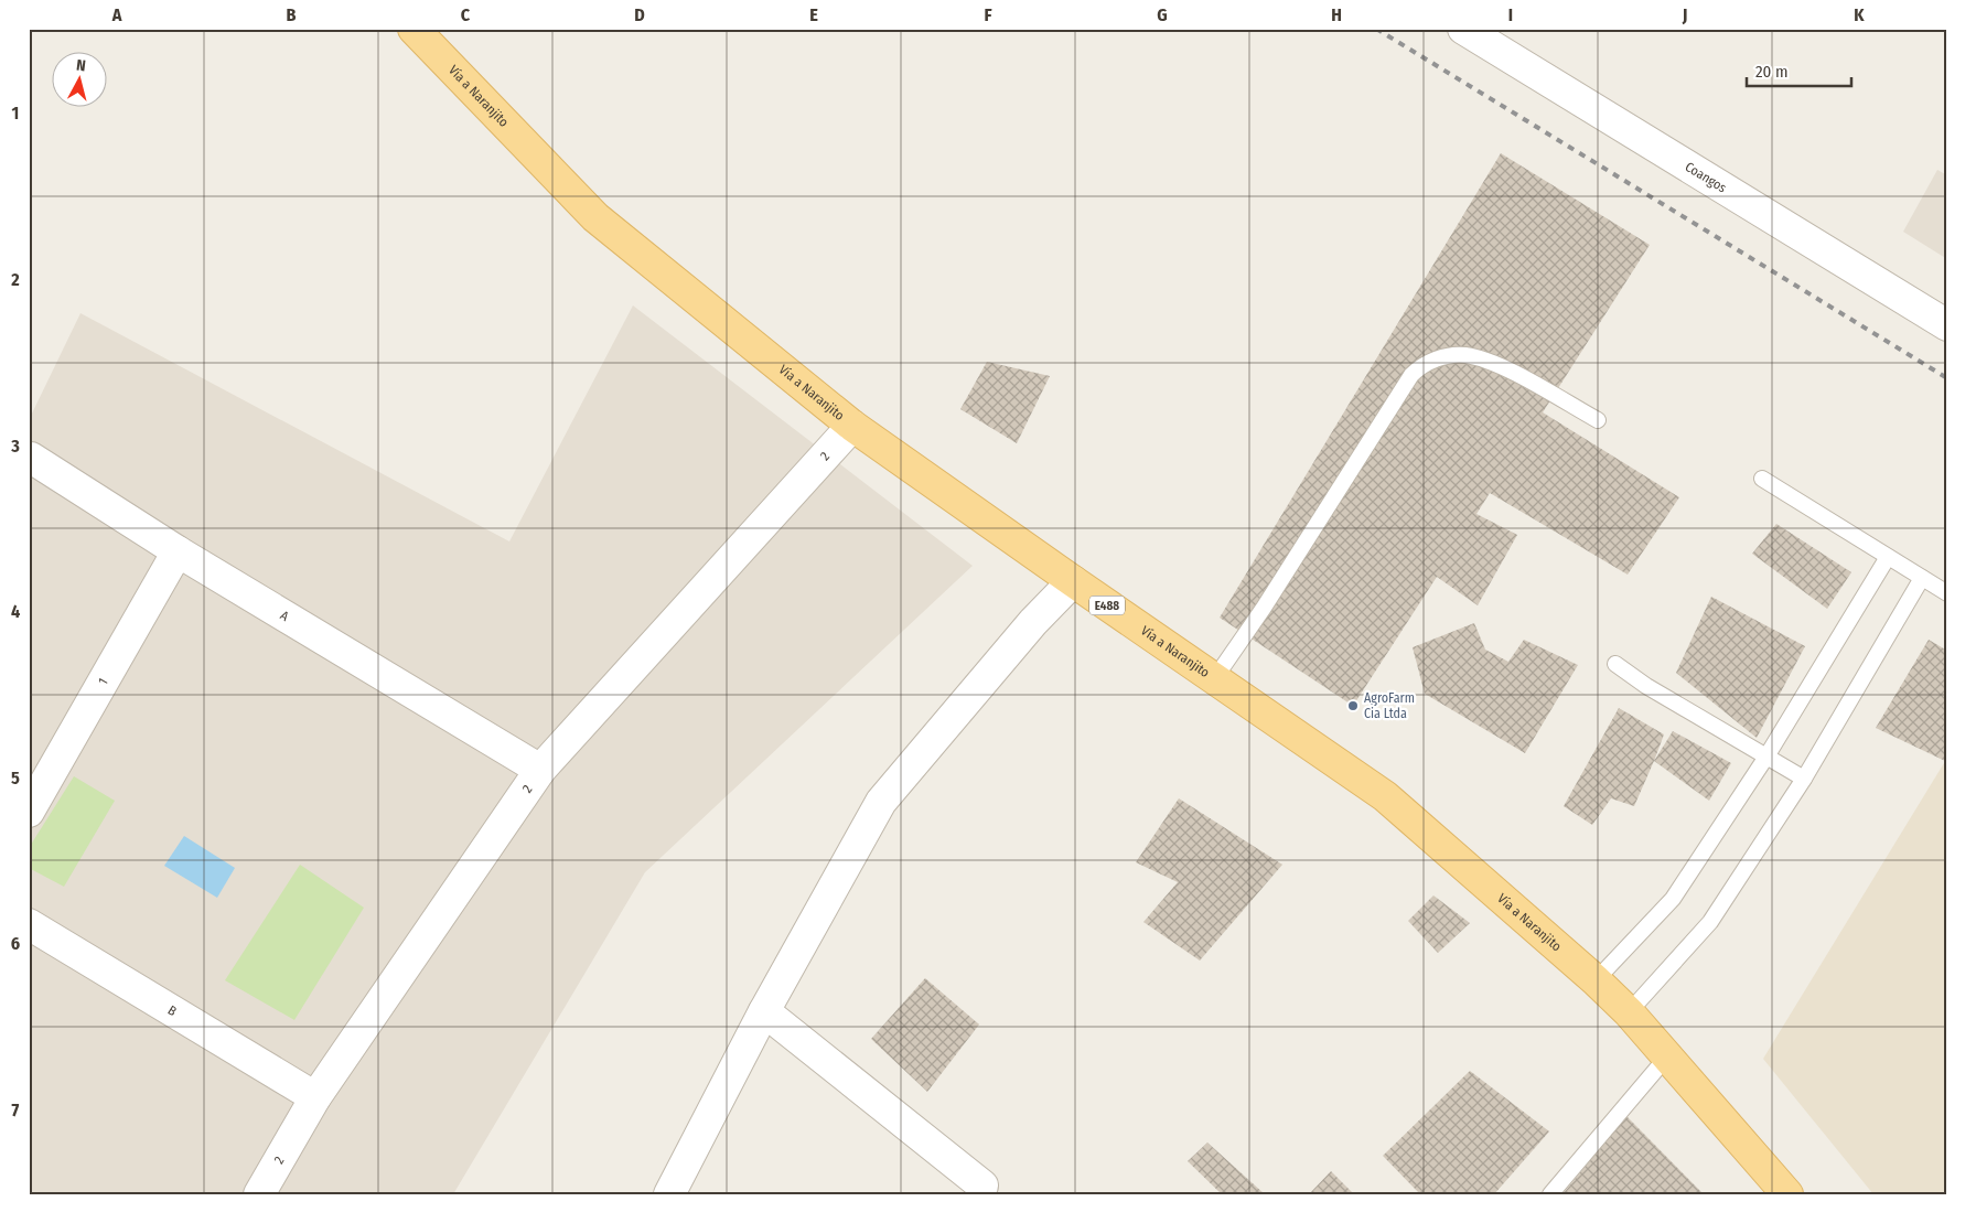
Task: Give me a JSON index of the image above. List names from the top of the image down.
{
  "streets": {
    "main road": ["Vía a Naranjito", "E488"],
    "street": [
      "Coangos",
      "2",
      "A",
      "1",
      "B"
    ]
  },
  "crossings": [
    ["Vía a Naranjito", "2"],
    ["2", "A"],
    ["2", "B"],
    ["A", "1"]
  ],
  "places": ["AgroFarm Cia Ltda"],
  "scale_bar": "20 m",
  "north": "top",
  "grid": {
    "columns": [
      "A",
      "B",
      "C",
      "D",
      "E",
      "F",
      "G",
      "H",
      "I",
      "J",
      "K"
    ],
    "rows": [
      "1",
      "2",
      "3",
      "4",
      "5",
      "6",
      "7"
    ]
  }
}
